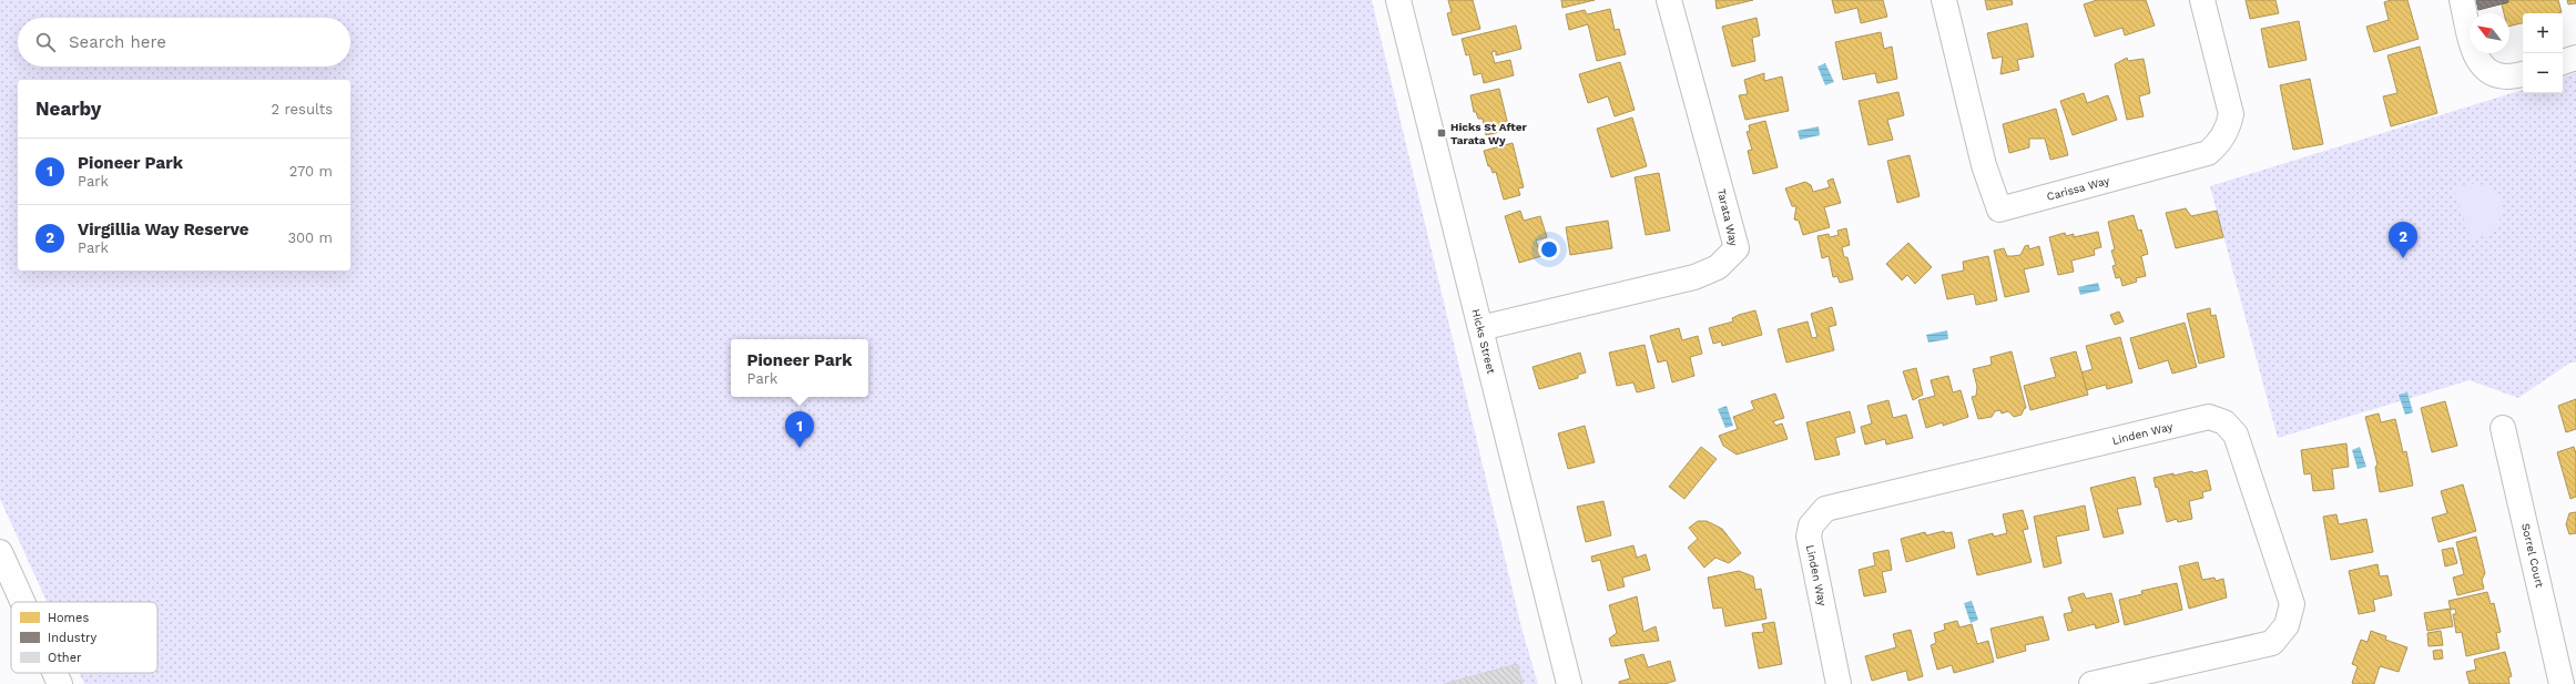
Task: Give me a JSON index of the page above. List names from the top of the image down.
{
  "streets": {
    "main road": [
      "Carissa Way",
      "Tarata Way",
      "Hicks Street",
      "Linden Way",
      "Sorrel Court"
    ]
  },
  "crossings": [
    ["Tarata Way", "Hicks Street"]
  ],
  "places": {
    "transit": ["Hicks St After Tarata Wy"]
  },
  "legend": ["Homes", "Industry", "Other"],
  "north": "top left",
  "page": {
    "map_buttons": ["+", "−"],
    "search": "Search here",
    "heading": ["Nearby", "2 results"],
    "list": [
      {
        "mark": "1",
        "name": "Pioneer Park",
        "note": "Park",
        "value": "270 m"
      },
      {
        "mark": "2",
        "name": "Virgillia Way Reserve",
        "note": "Park",
        "value": "300 m"
      }
    ],
    "pins": ["2", "1"],
    "popup": ["Pioneer Park", "Park"]
  }
}
